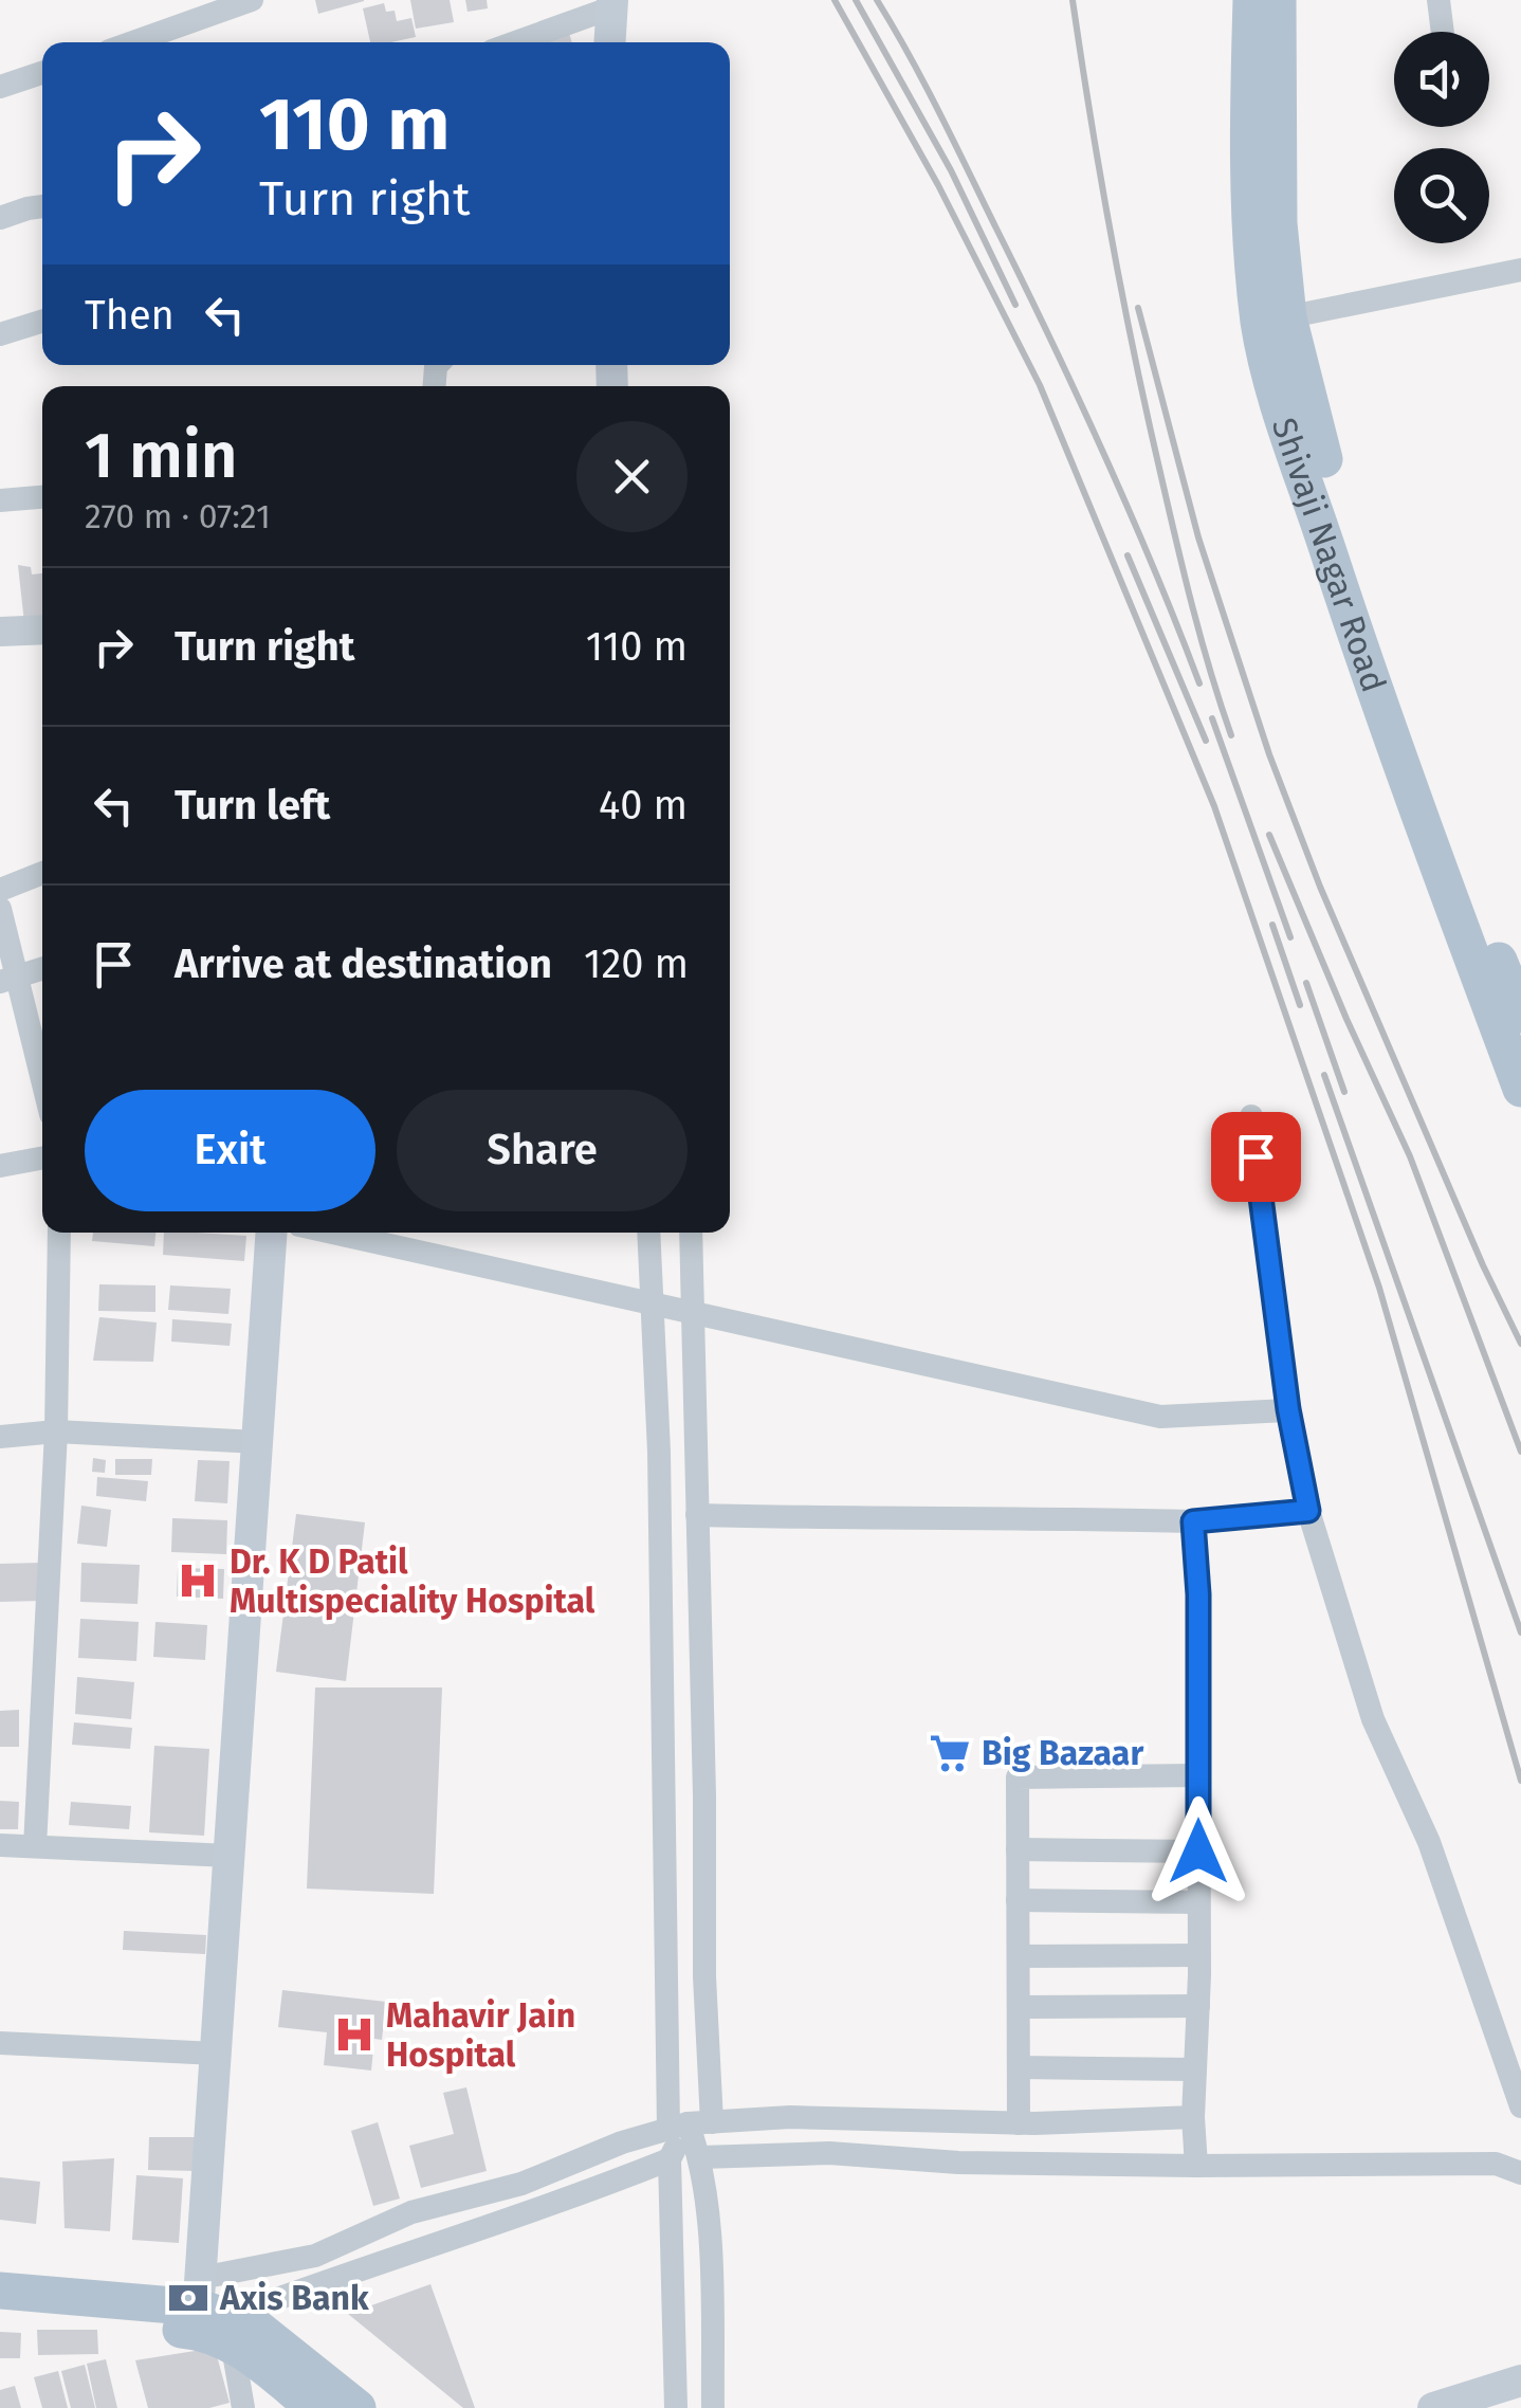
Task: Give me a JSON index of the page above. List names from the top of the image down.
{
  "streets": {
    "main road": ["Shivaji Nagar Road"]
  },
  "places": {
    "hospital": ["Dr. K D Patil Multispeciality Hospital", "Mahavir Jain Hospital"],
    "supermarket": ["Big Bazaar"],
    "bank": ["Axis Bank"]
  },
  "page": {
    "turn": ["110 m", "Turn right"],
    "then": "Then",
    "heading": ["1 min", "270 m · 07:21"],
    "list": [
      {
        "name": "Turn right",
        "value": "110 m"
      },
      {
        "name": "Turn left",
        "value": "40 m"
      },
      {
        "name": "Arrive at destination",
        "value": "120 m"
      }
    ],
    "buttons": ["Exit", "Share"]
  }
}
